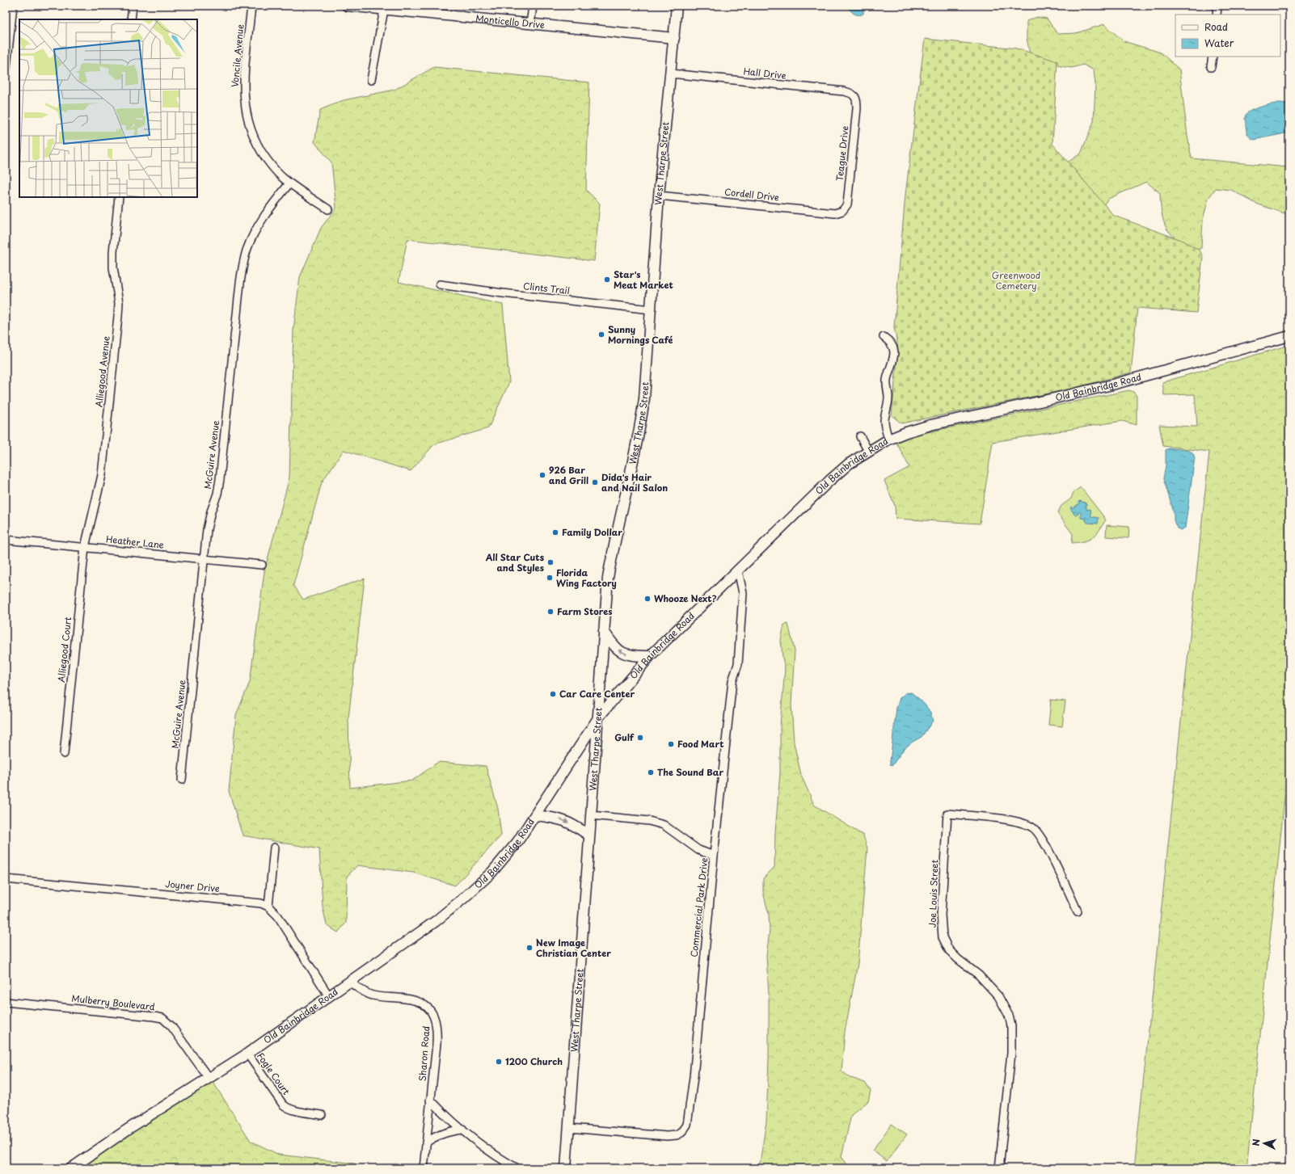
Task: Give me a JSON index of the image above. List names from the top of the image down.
{
  "streets": {
    "main road": ["Monticello Drive", "West Tharpe Street", "Old Bainbridge Road"],
    "street": [
      "Voncile Avenue",
      "Hall Drive",
      "Teague Drive",
      "Cordell Drive",
      "Clints Trail",
      "Alliegood Avenue",
      "McGuire Avenue",
      "Heather Lane",
      "Alliegood Court",
      "Joyner Drive",
      "Joe Louis Street",
      "Commercial Park Drive",
      "Mulberry Boulevard",
      "Sharon Road",
      "Fogle Court"
    ]
  },
  "crossings": [
    ["Monticello Drive", "West Tharpe Street"],
    ["Voncile Avenue", "McGuire Avenue"],
    ["Hall Drive", "Teague Drive"],
    ["Hall Drive", "West Tharpe Street"],
    ["Teague Drive", "Cordell Drive"],
    ["West Tharpe Street", "Cordell Drive"],
    ["West Tharpe Street", "Clints Trail"],
    ["West Tharpe Street", "Old Bainbridge Road"],
    ["West Tharpe Street", "Commercial Park Drive"],
    ["Alliegood Avenue", "Heather Lane"],
    ["Alliegood Avenue", "Alliegood Court"],
    ["Old Bainbridge Road", "Joyner Drive"],
    ["Old Bainbridge Road", "Commercial Park Drive"],
    ["Old Bainbridge Road", "Mulberry Boulevard"],
    ["Old Bainbridge Road", "Sharon Road"],
    ["Old Bainbridge Road", "Fogle Court"],
    ["McGuire Avenue", "Heather Lane"],
    ["Heather Lane", "Alliegood Court"]
  ],
  "parks": ["Greenwood Cemetery"],
  "places": [
    "Star's Meat Market",
    "Sunny Mornings Café",
    "926 Bar and Grill",
    "Dida's Hair and Nail Salon",
    "Family Dollar",
    "All Star Cuts and Styles",
    "Florida Wing Factory",
    "Whooze Next?",
    "Farm Stores",
    "Car Care Center",
    "Gulf",
    "Food Mart",
    "The Sound Bar",
    "New Image Christian Center",
    "1200 Church"
  ],
  "legend": ["Road", "Water"],
  "north": "left"
}
